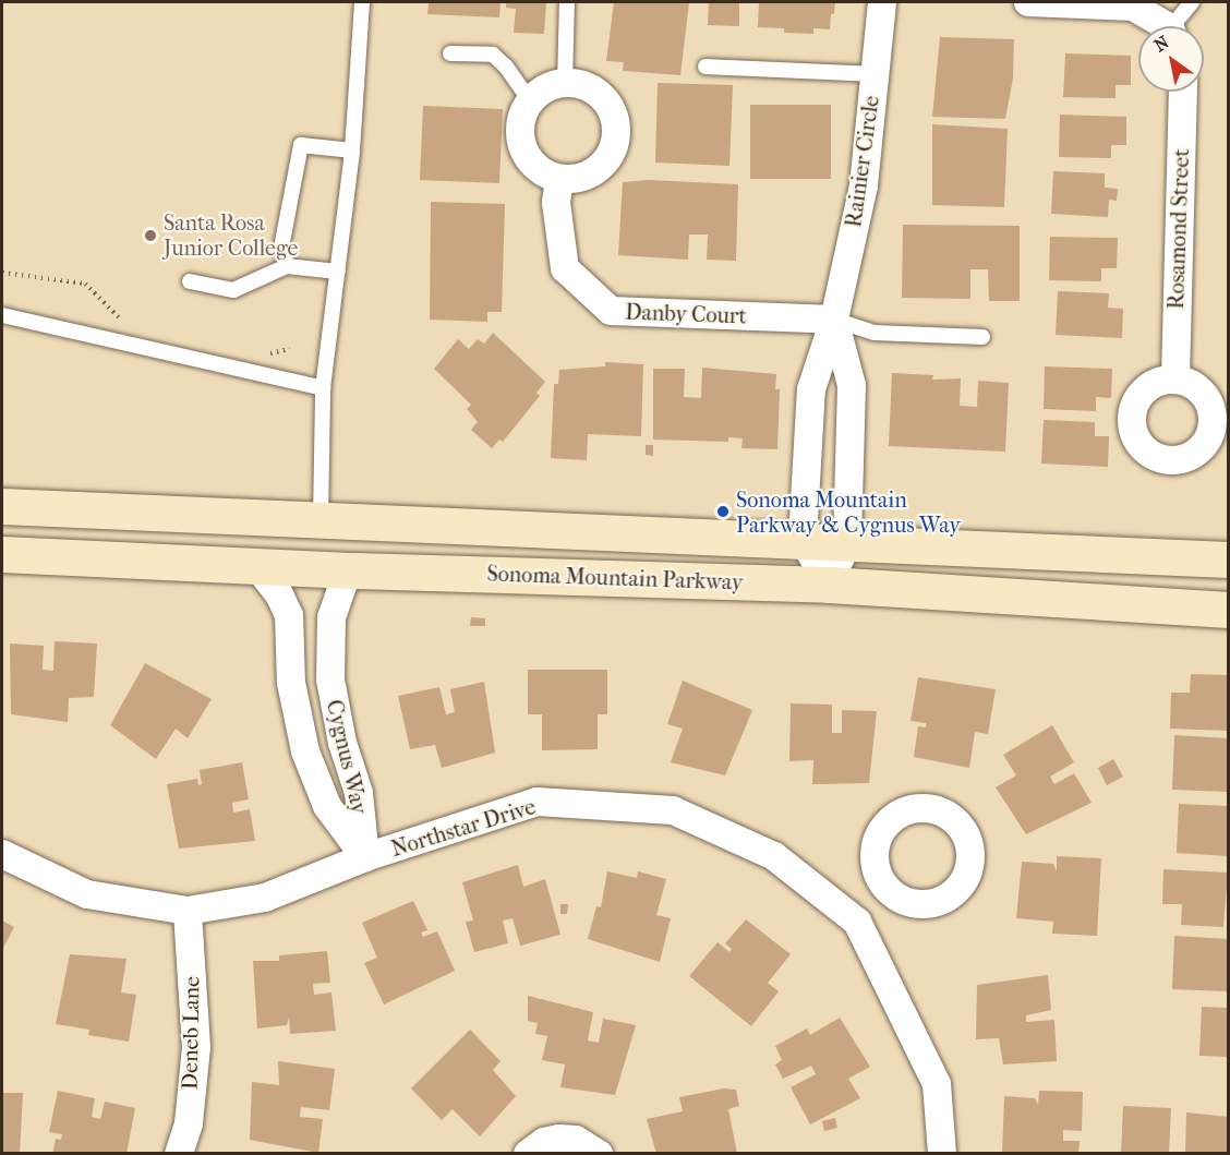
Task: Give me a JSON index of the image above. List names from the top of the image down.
{
  "streets": {
    "main road": ["Sonoma Mountain Parkway"],
    "street": [
      "Rainier Circle",
      "Rosamond Street",
      "Danby Court",
      "Cygnus Way",
      "Northstar Drive",
      "Deneb Lane"
    ]
  },
  "crossings": [
    ["Rainier Circle", "Danby Court"],
    ["Rainier Circle", "Sonoma Mountain Parkway"],
    ["Sonoma Mountain Parkway", "Cygnus Way"],
    ["Cygnus Way", "Northstar Drive"],
    ["Northstar Drive", "Deneb Lane"]
  ],
  "places": ["Santa Rosa Junior College", "Sonoma Mountain Parkway & Cygnus Way"],
  "north": "top left"
}
